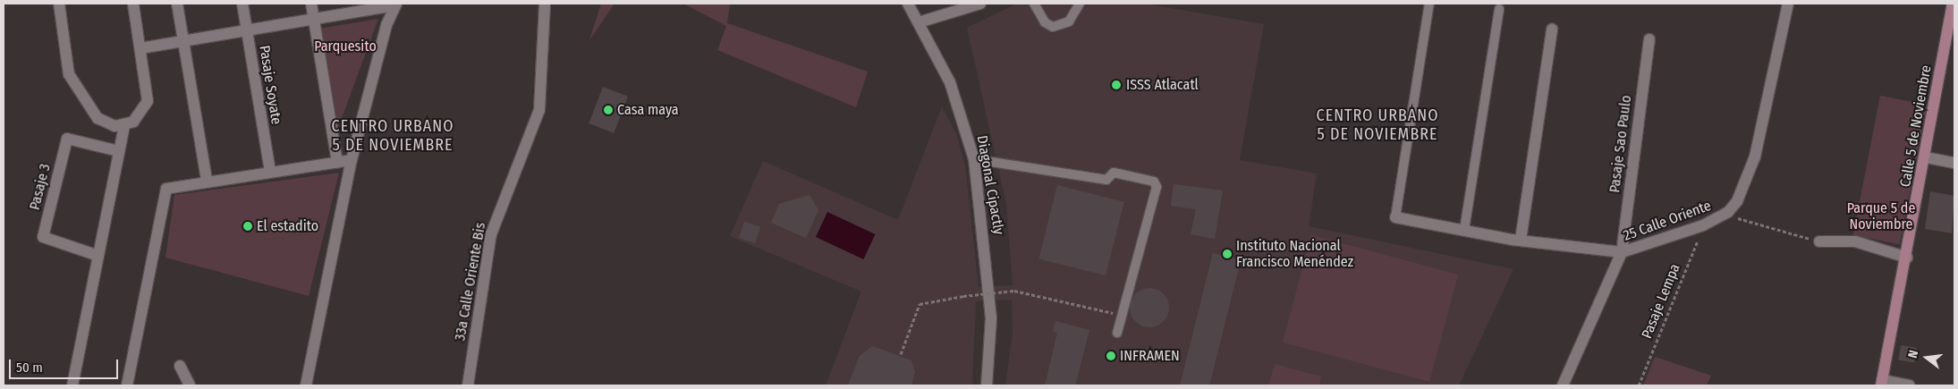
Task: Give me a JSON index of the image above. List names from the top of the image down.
{
  "streets": {
    "main road": ["Calle 5 de Noviembre"],
    "street": [
      "Pasaje Soyate",
      "Pasaje Sao Paulo",
      "Diagonal Cipactly",
      "Pasaje 3",
      "25 Calle Oriente",
      "33a Calle Oriente Bis"
    ],
    "path": ["Pasaje Lempa"]
  },
  "crossings": [
    ["Pasaje Sao Paulo", "25 Calle Oriente"],
    ["25 Calle Oriente", "Pasaje Lempa"]
  ],
  "districts": ["CENTRO URBANO 5 DE NOVIEMBRE", "CENTRO URBANO 5 DE NOVIEMBRE"],
  "parks": ["Parquesito", "Parque 5 de Noviembre"],
  "places": [
    "ISSS Atlacatl",
    "Casa maya",
    "El estadito",
    "Instituto Nacional Francisco Menéndez",
    "INFRAMEN"
  ],
  "scale_bar": "50 m",
  "north": "left"
}
